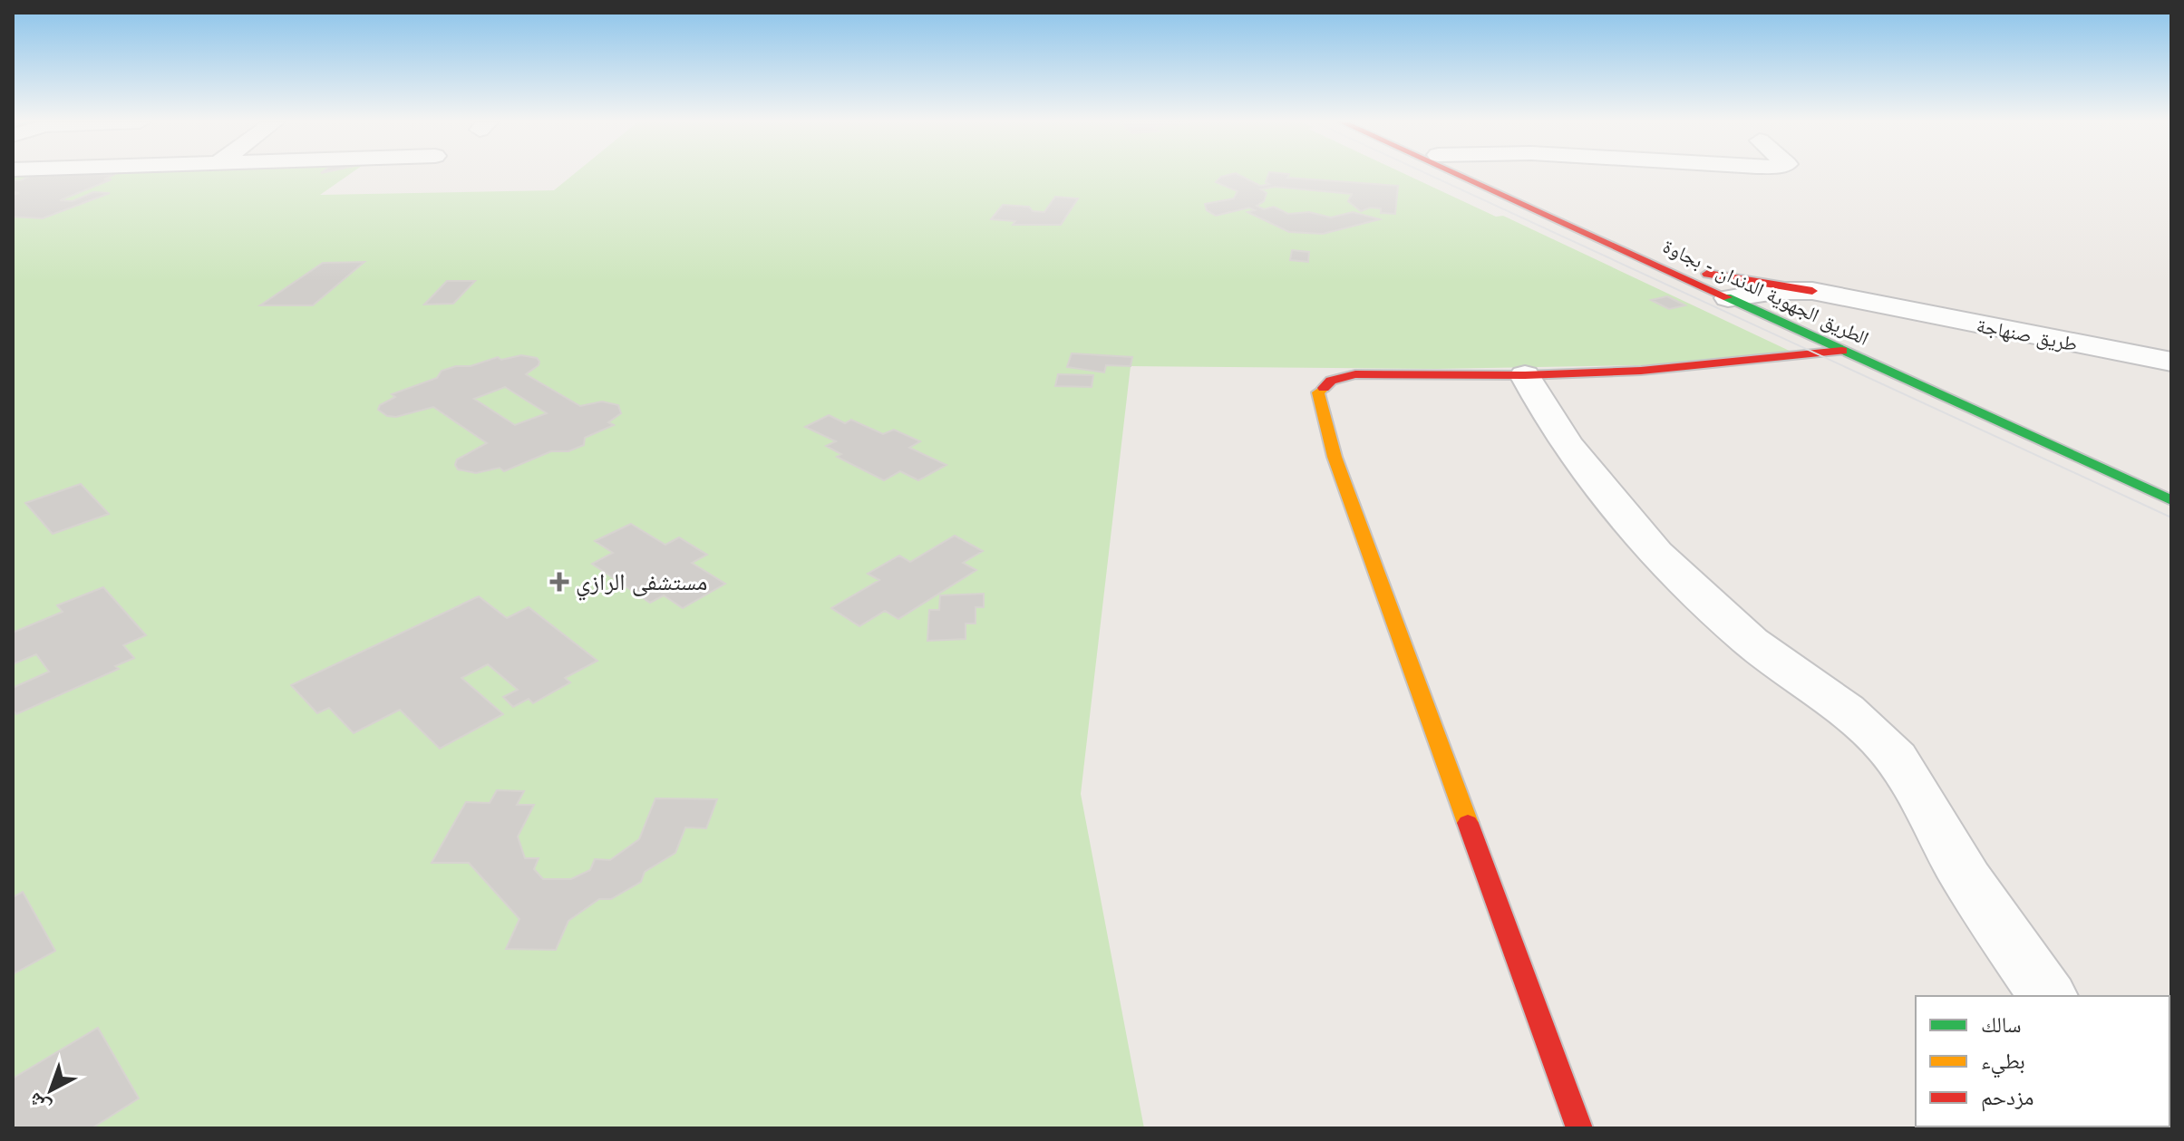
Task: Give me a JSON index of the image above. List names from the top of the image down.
{
  "streets": {
    "main road": ["الطريق الجهوية الدندان - بجاوة"],
    "street": ["طريق صنهاجة"]
  },
  "crossings": [
    ["الطريق الجهوية الدندان - بجاوة", "طريق صنهاجة"]
  ],
  "places": {
    "health": ["مستشفى الرازي"]
  },
  "legend": ["سالك", "بطيء", "مزدحم"],
  "north": "bottom left"
}
